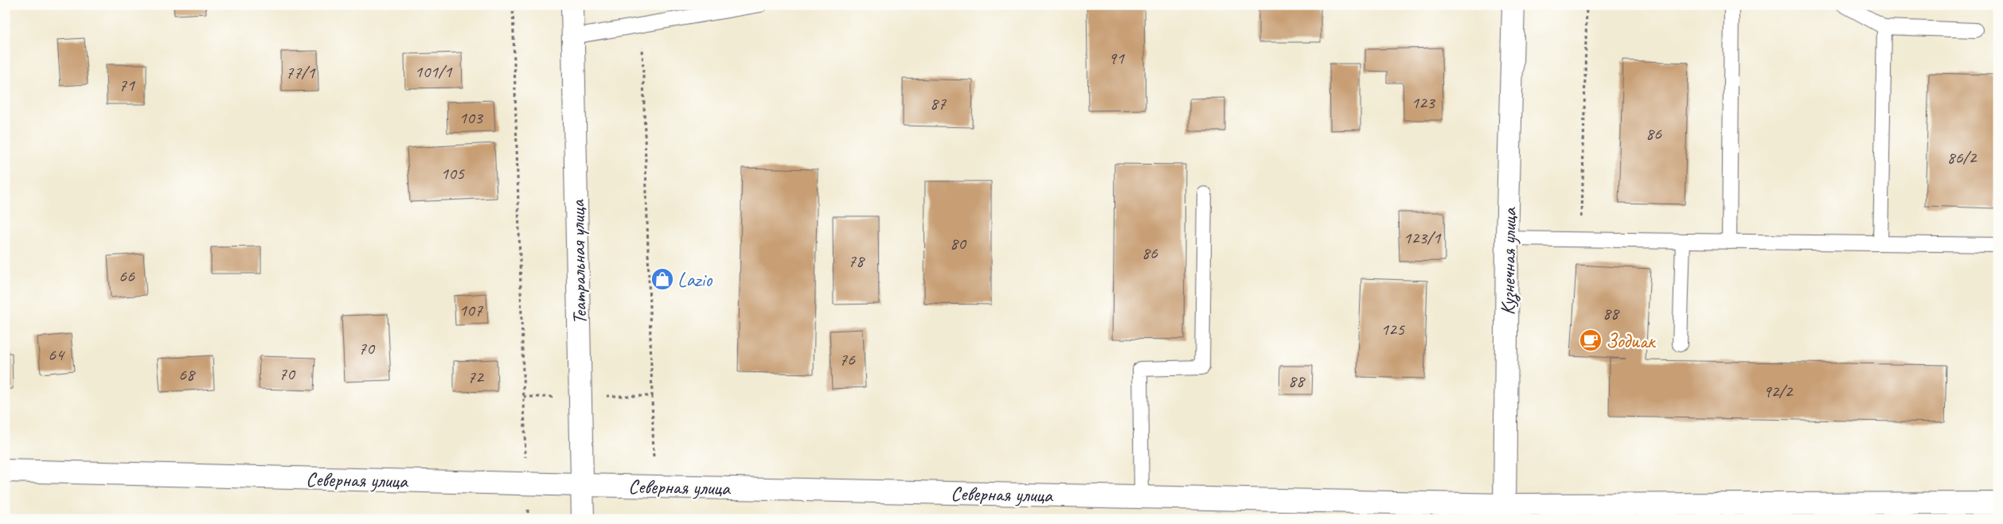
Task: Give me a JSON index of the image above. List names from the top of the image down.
{
  "streets": {
    "street": ["Кузнечная улица", "Театральная улица", "Северная улица"]
  },
  "crossings": [
    ["Кузнечная улица", "Северная улица"],
    ["Театральная улица", "Северная улица"]
  ],
  "places": {
    "shop": ["Lazio"],
    "cafe": ["Зодиак"]
  },
  "house_numbers": [
    "91",
    "101/1",
    "77/1",
    "71",
    "123",
    "87",
    "103",
    "86",
    "86/2",
    "105",
    "123/1",
    "80",
    "86",
    "78",
    "66",
    "107",
    "88",
    "125",
    "70",
    "64",
    "76",
    "70",
    "68",
    "72",
    "88",
    "92/2"
  ]
}
